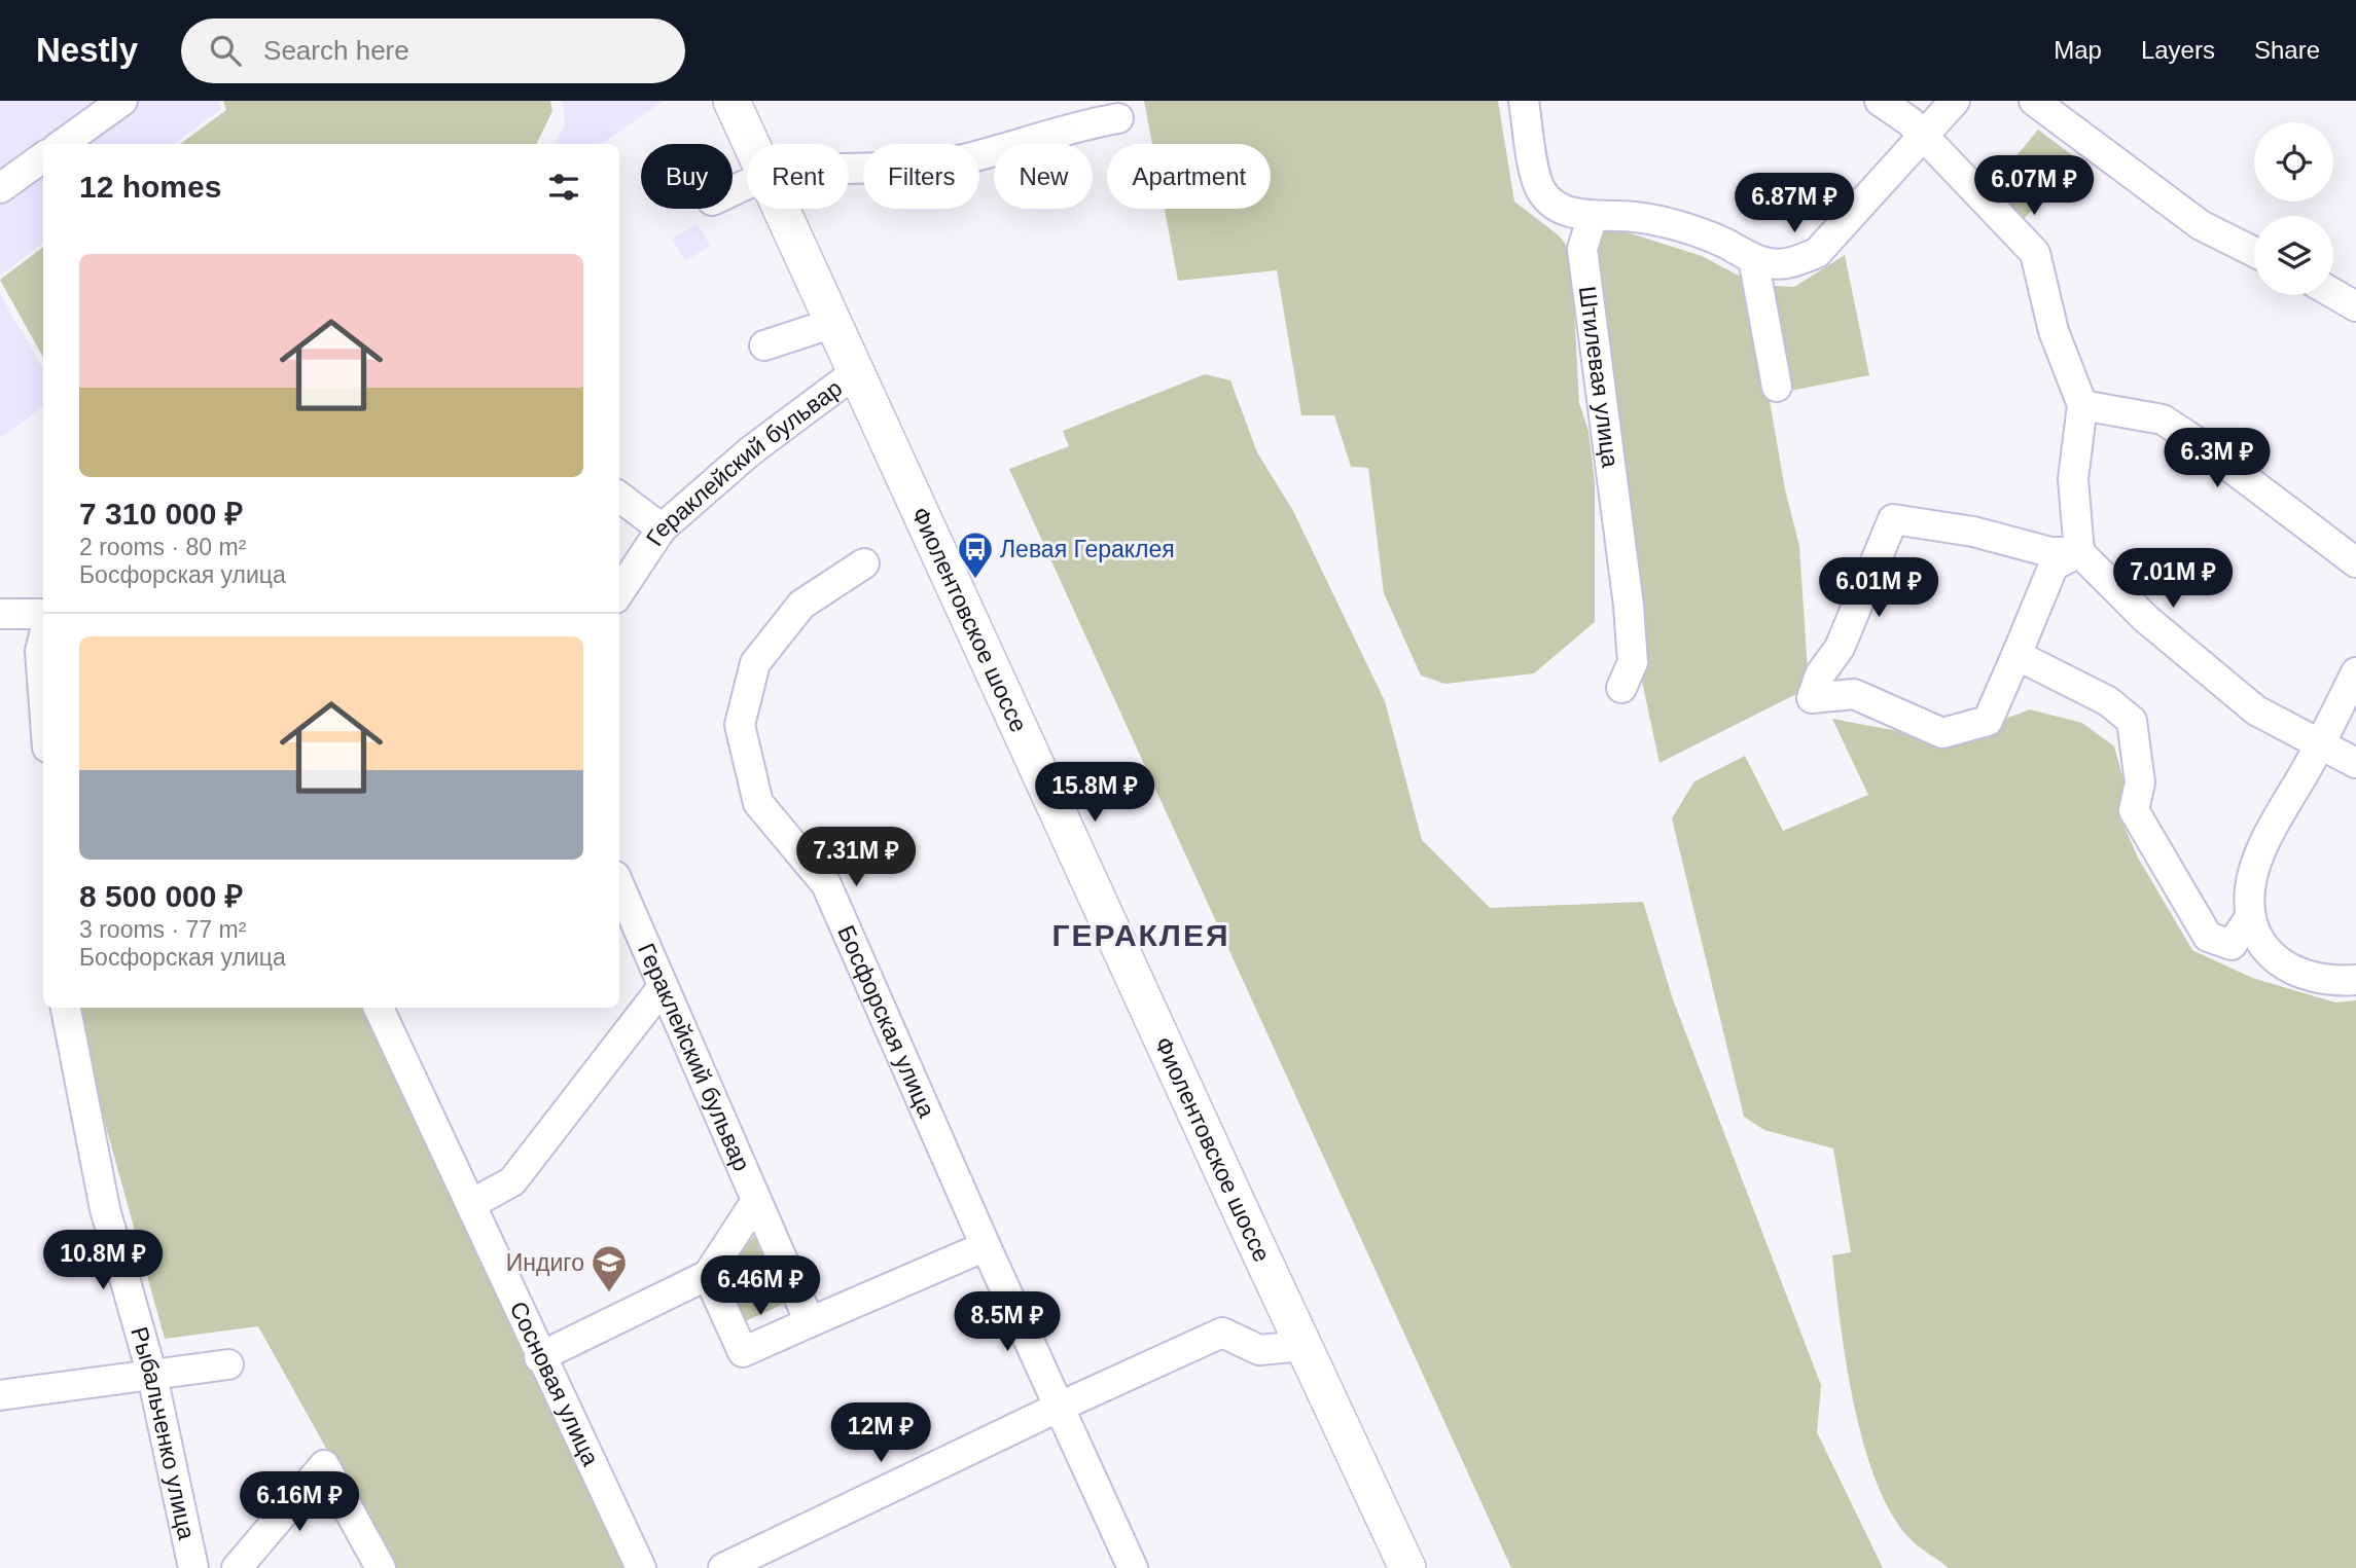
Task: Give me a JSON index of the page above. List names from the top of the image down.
{
  "streets": {
    "main road": ["Фиолентовское шоссе"],
    "street": [
      "Штилевая улица",
      "Гераклейский бульвар",
      "Босфорская улица",
      "Сосновая улица",
      "Рыбальченко улица"
    ]
  },
  "crossings": [
    ["Гераклейский бульвар", "Фиолентовское шоссе"]
  ],
  "districts": ["ГЕРАКЛЕЯ"],
  "places": {
    "bus stop": ["Левая Гераклея"],
    "school or university": ["Индиго"]
  },
  "page": {
    "header": "Nestly",
    "search": "Search here",
    "nav": ["Map", "Layers", "Share"],
    "chip": [
      "Buy",
      "Rent",
      "Filters",
      "New",
      "Apartment"
    ],
    "heading": "12 homes",
    "price": [
      "6.07M ₽",
      "6.87M ₽",
      "6.3M ₽",
      "7.01M ₽",
      "6.01M ₽",
      "15.8M ₽",
      "7.31M ₽",
      "10.8M ₽",
      "6.46M ₽",
      "8.5M ₽",
      "12M ₽",
      "6.16M ₽"
    ],
    "list": [
      {
        "name": "7 310 000 ₽",
        "note": "2 rooms · 80 m² · Босфорская улица"
      },
      {
        "name": "8 500 000 ₽",
        "note": "3 rooms · 77 m² · Босфорская улица"
      }
    ]
  }
}
